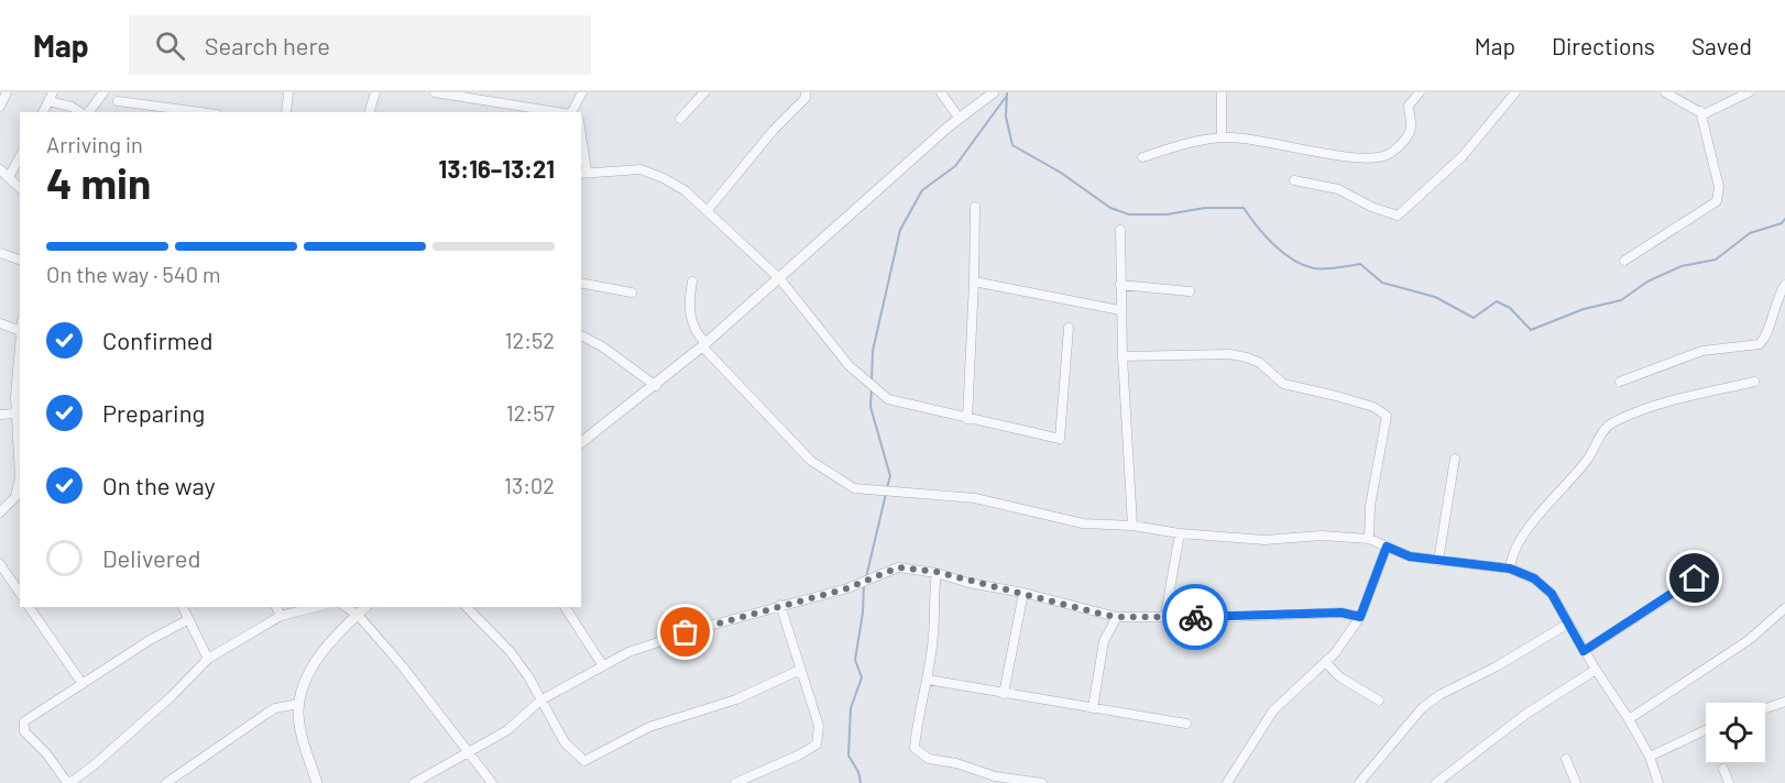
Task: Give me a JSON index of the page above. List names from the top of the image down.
{
  "page": {
    "header": "Map",
    "search": "Search here",
    "nav": ["Map", "Directions", "Saved"],
    "heading": ["4 min", "Arriving in", "13:16–13:21"],
    "bar": "On the way · 540 m",
    "list": [
      ["Confirmed", "12:52"],
      ["Preparing", "12:57"],
      ["On the way", "13:02"],
      "Delivered"
    ]
  }
}
